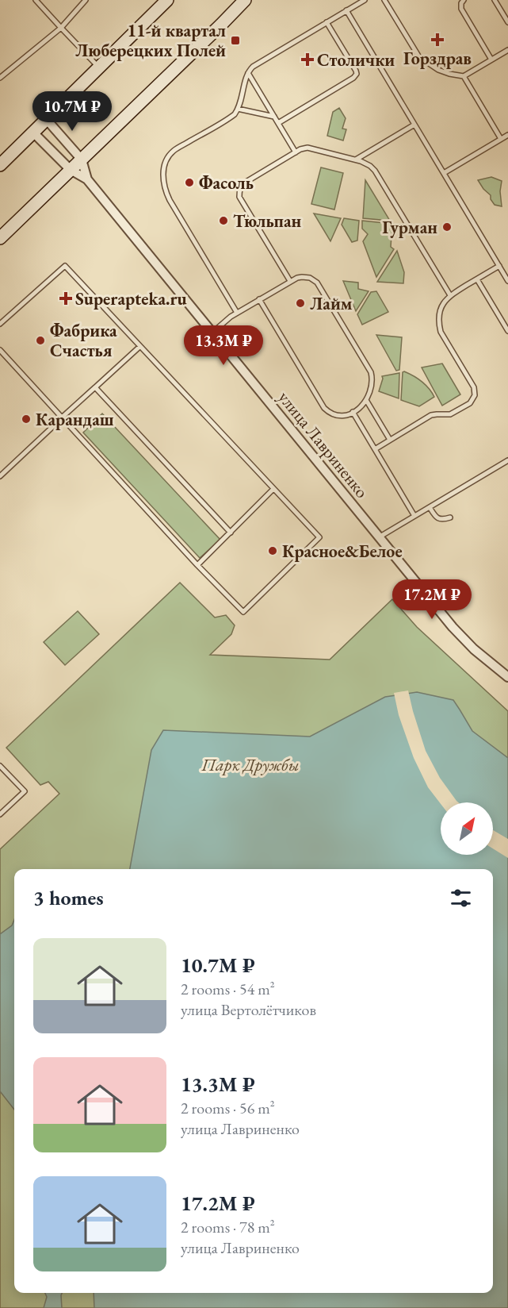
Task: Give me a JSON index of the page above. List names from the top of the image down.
{
  "streets": {
    "street": ["улица Лавриненко"]
  },
  "parks": ["Парк Дружбы"],
  "places": {
    "health": ["Горздрав", "Столички", "Superapteka.ru"],
    "transit": ["11-й квартал Люберецких Полей"],
    "other": [
      "Фасоль",
      "Тюльпан",
      "Гурман",
      "Лайм",
      "Фабрика Счастья",
      "Карандаш",
      "Красное&Белое"
    ]
  },
  "north": "top right",
  "page": {
    "price": ["10.7M ₽", "13.3M ₽", "17.2M ₽"],
    "heading": "3 homes",
    "list": [
      {
        "name": "10.7M ₽",
        "note": "2 rooms · 54 m² · улица Вертолётчиков"
      },
      {
        "name": "13.3M ₽",
        "note": "2 rooms · 56 m² · улица Лавриненко"
      },
      {
        "name": "17.2M ₽",
        "note": "2 rooms · 78 m² · улица Лавриненко"
      }
    ]
  }
}
